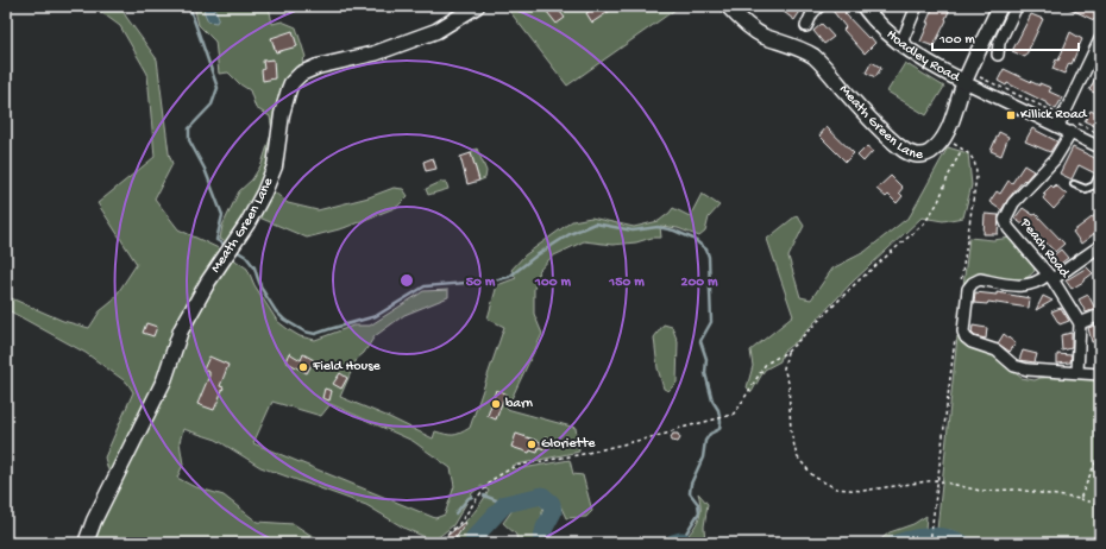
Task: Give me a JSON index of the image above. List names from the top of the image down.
{
  "streets": {
    "street": ["Hoadley Road", "Meath Green Lane", "Peach Road"]
  },
  "crossings": [
    ["Hoadley Road", "Meath Green Lane"]
  ],
  "places": {
    "transit": ["Killick Road"],
    "other": ["Field House", "barn", "Gloriette"]
  },
  "scale_bar": "100 m",
  "rings": [
    "50 m",
    "100 m",
    "150 m",
    "200 m"
  ]
}
